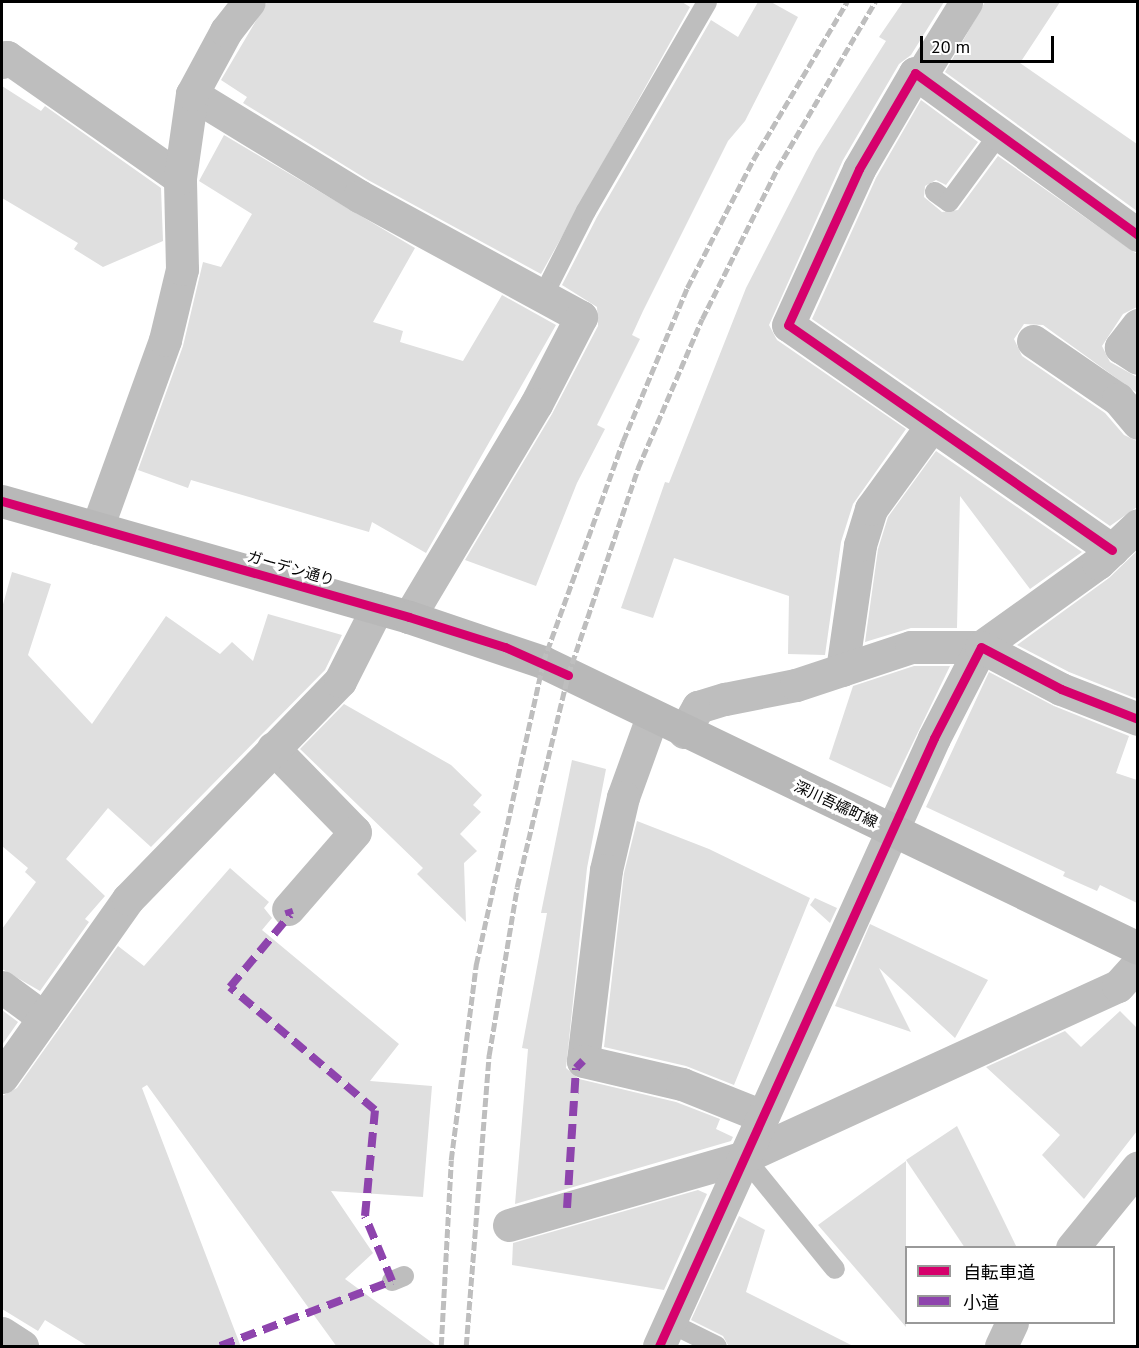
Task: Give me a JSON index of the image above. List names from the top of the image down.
{
  "streets": {
    "main road": ["ガーデン通り", "深川吾嬬町線"]
  },
  "crossings": [
    ["ガーデン通り", "深川吾嬬町線"]
  ],
  "legend": ["自転車道", "小道"],
  "scale_bar": "20 m"
}
